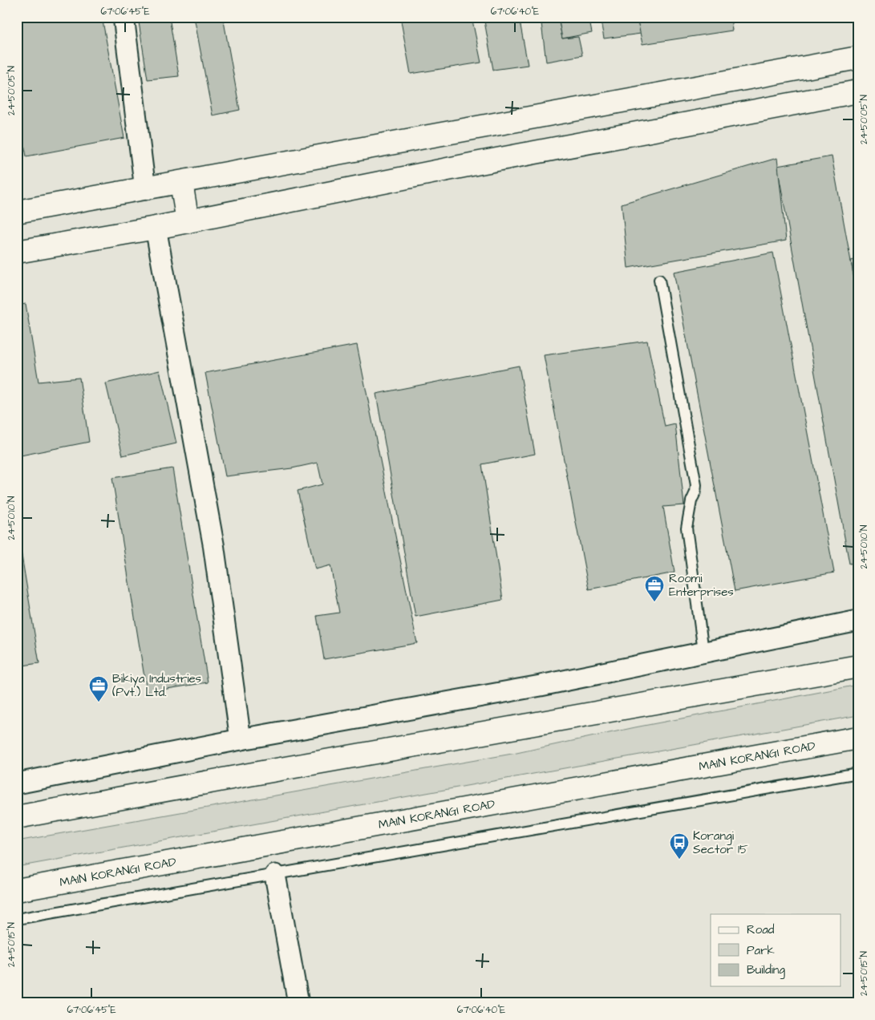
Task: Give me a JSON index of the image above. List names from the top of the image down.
{
  "streets": {
    "street": ["MAIN KORANGI ROAD"]
  },
  "places": {
    "office": ["Roomi Enterprises", "Bikiya Industries (Pvt.) Ltd."],
    "bus stop": ["Korangi Sector 15"]
  },
  "legend": ["Road", "Park", "Building"],
  "coordinates": [
    "67°06'45\"E",
    "67°06'40\"E",
    "24°50'05\"N",
    "24°50'10\"N",
    "24°50'15\"N"
  ]
}
